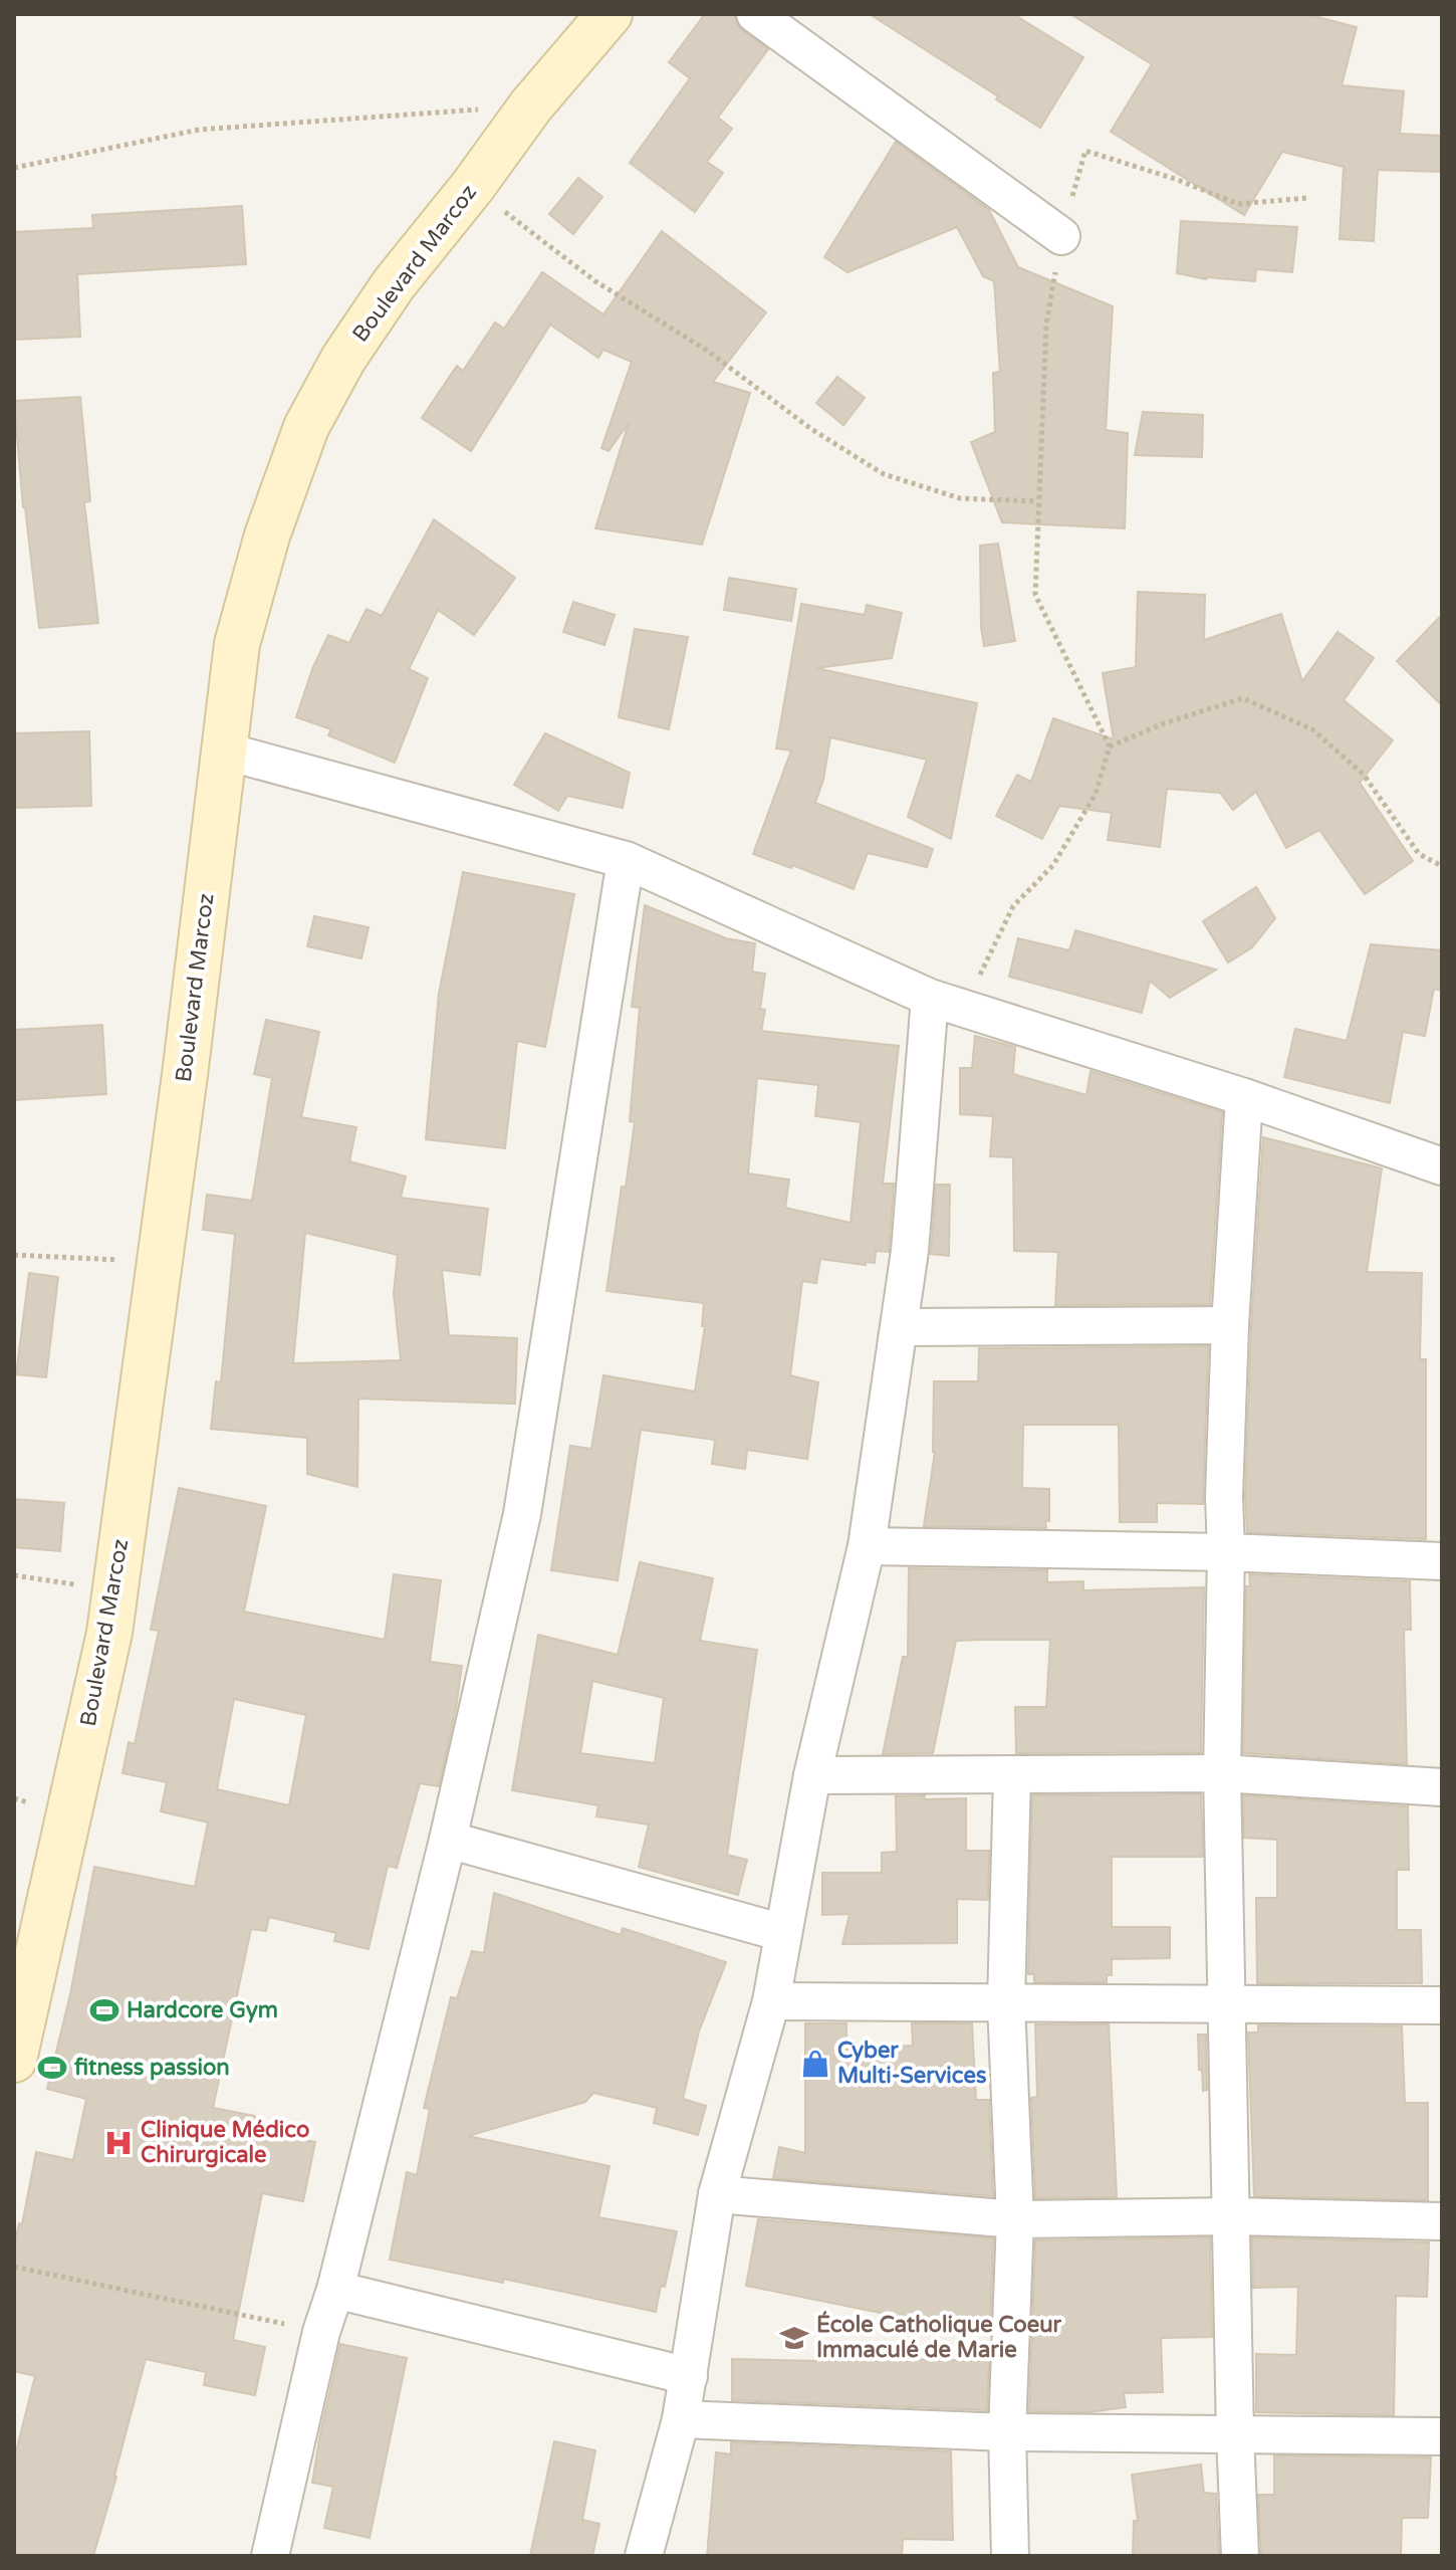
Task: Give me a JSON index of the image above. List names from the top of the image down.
{
  "streets": {
    "main road": ["Boulevard Marcoz"]
  },
  "places": {
    "sports": ["Hardcore Gym", "fitness passion"],
    "shop": ["Cyber Multi-Services"],
    "hospital": ["Clinique Médico Chirurgicale"],
    "school or university": ["École Catholique Coeur Immaculé de Marie"]
  }
}
